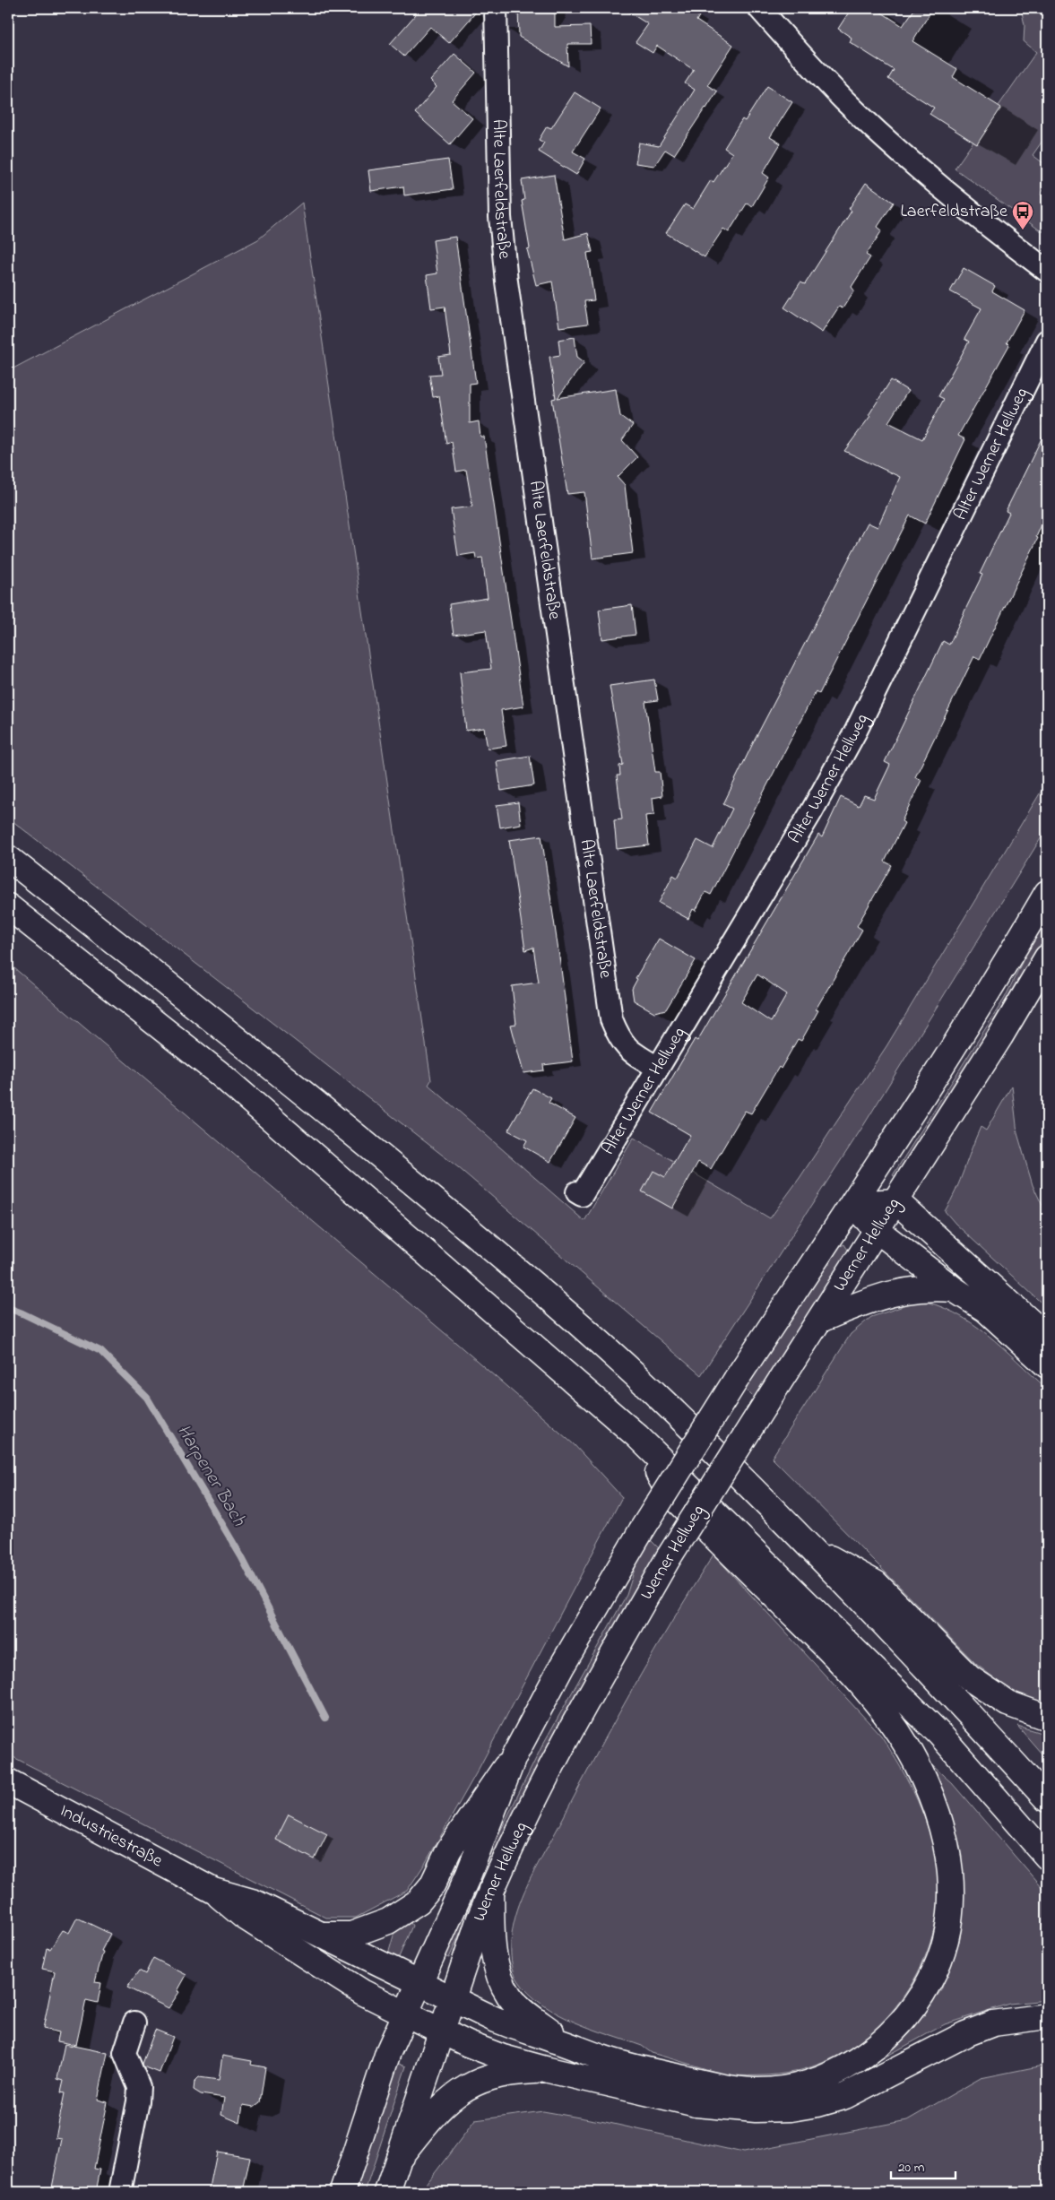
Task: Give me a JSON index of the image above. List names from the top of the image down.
{
  "streets": {
    "main road": ["Werner Hellweg", "Industriestraße"],
    "street": ["Alte Laerfeldstraße", "Alter Werner Hellweg"]
  },
  "crossings": [
    ["Alte Laerfeldstraße", "Alter Werner Hellweg"],
    ["Werner Hellweg", "Industriestraße"]
  ],
  "water": ["Harpener Bach"],
  "places": {
    "bus stop": ["Laerfeldstraße"]
  },
  "scale_bar": "20 m"
}
